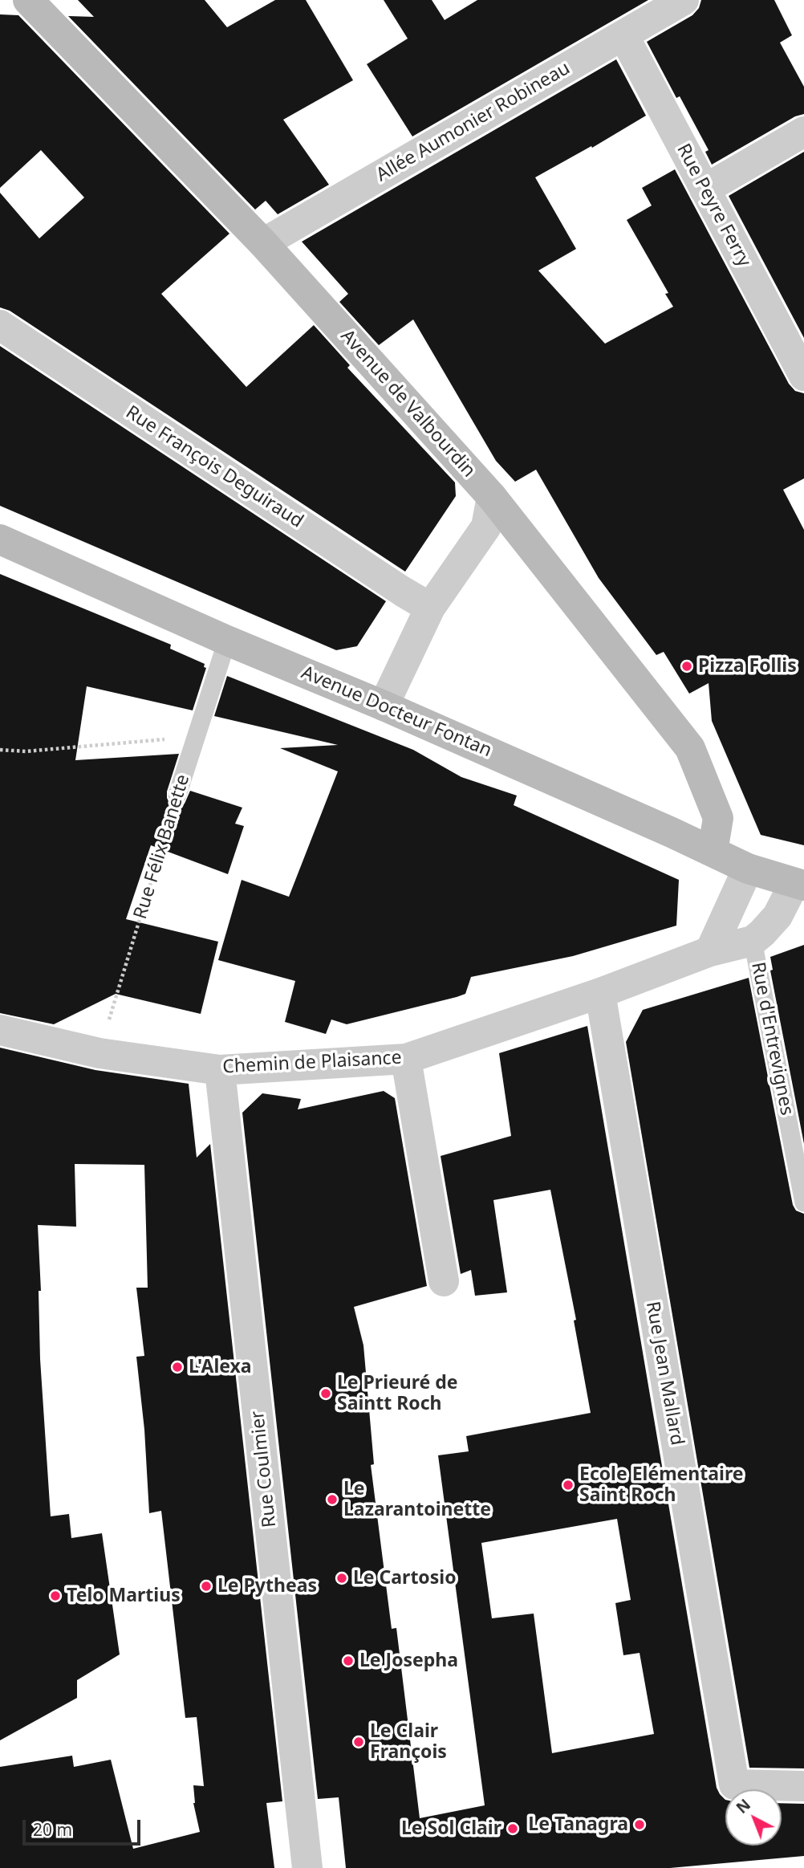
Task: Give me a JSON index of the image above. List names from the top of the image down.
{
  "streets": {
    "street": [
      "Allée Aumonier Robineau",
      "Rue Peyre Ferry",
      "Avenue de Valbourdin",
      "Rue François Deguiraud",
      "Avenue Docteur Fontan",
      "Chemin de Plaisance",
      "Rue Jean Mallard",
      "Rue Coulmier"
    ],
    "lane": ["Rue Félix Banette", "Rue d'Entrevignes"]
  },
  "crossings": [
    ["Allée Aumonier Robineau", "Rue Peyre Ferry"],
    ["Allée Aumonier Robineau", "Avenue de Valbourdin"],
    ["Avenue de Valbourdin", "Avenue Docteur Fontan"],
    ["Avenue Docteur Fontan", "Rue Félix Banette"],
    ["Rue Félix Banette", "Chemin de Plaisance"],
    ["Rue d'Entrevignes", "Chemin de Plaisance"],
    ["Chemin de Plaisance", "Rue Jean Mallard"],
    ["Chemin de Plaisance", "Rue Coulmier"]
  ],
  "places": [
    "Pizza Follis",
    "L'Alexa",
    "Le Prieuré de Saintt Roch",
    "Ecole Elémentaire Saint Roch",
    "Le Lazarantoinette",
    "Le Cartosio",
    "Le Pytheas",
    "Telo Martius",
    "Le Josepha",
    "Le Clair François",
    "Le Tanagra",
    "Le Sol Clair"
  ],
  "scale_bar": "20 m",
  "north": "top left"
}
